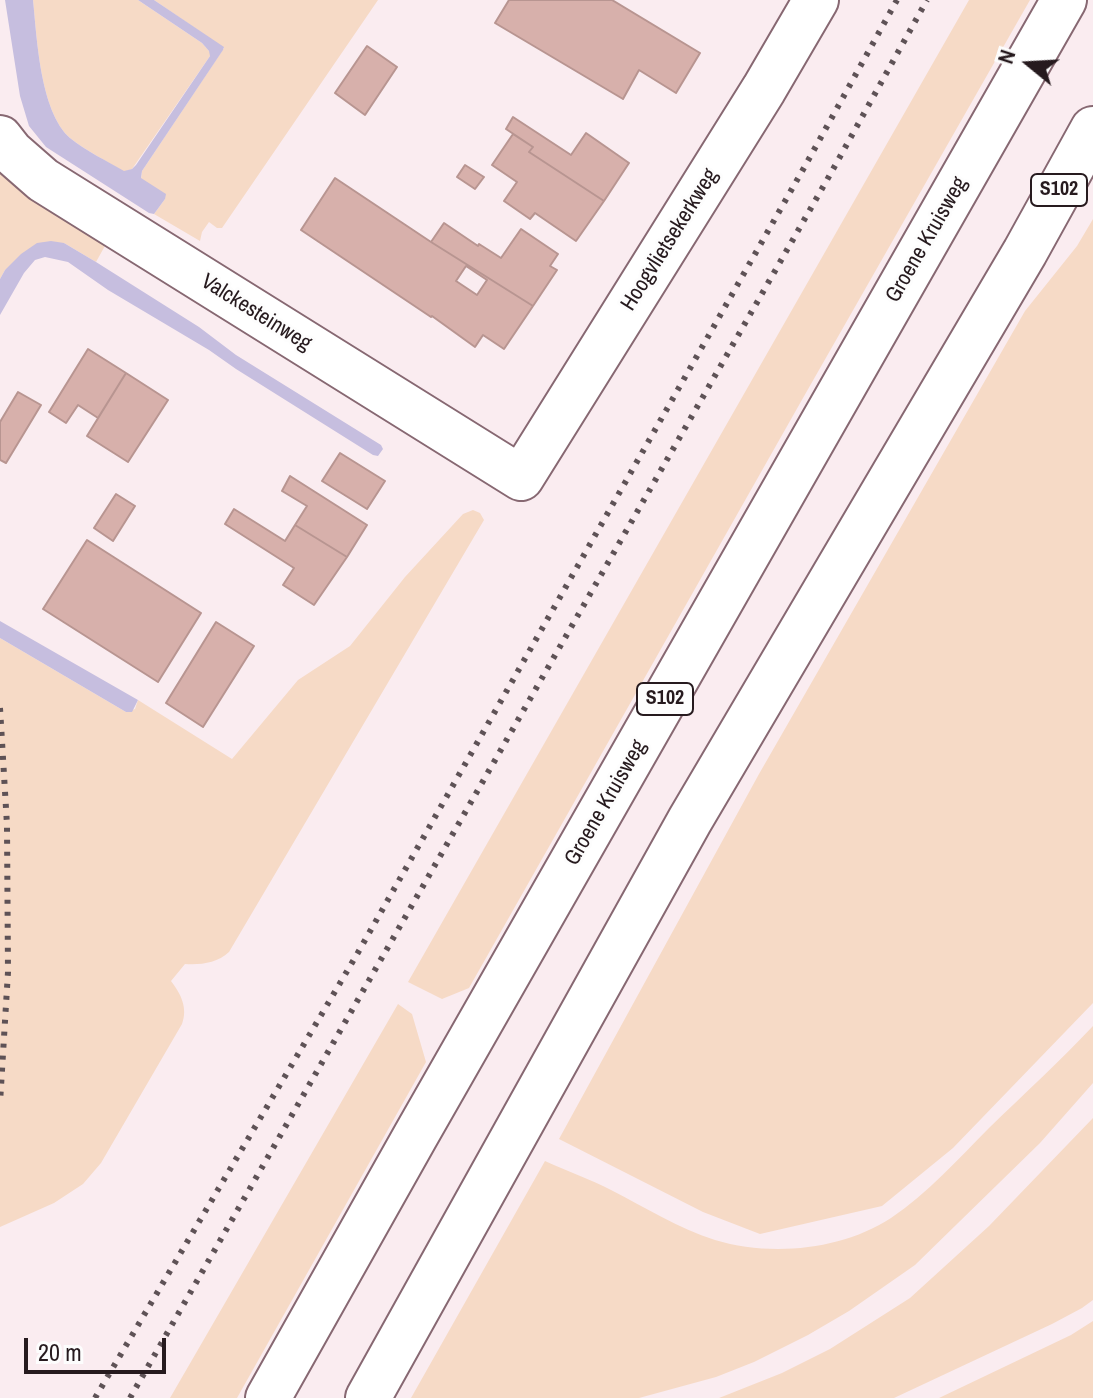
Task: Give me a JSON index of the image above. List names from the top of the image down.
{
  "streets": {
    "main road": [
      "S102",
      "Hoogvlietsekerkweg",
      "Groene Kruisweg",
      "Valckesteinweg"
    ]
  },
  "crossings": [
    ["Hoogvlietsekerkweg", "Valckesteinweg"]
  ],
  "scale_bar": "20 m",
  "north": "left"
}
